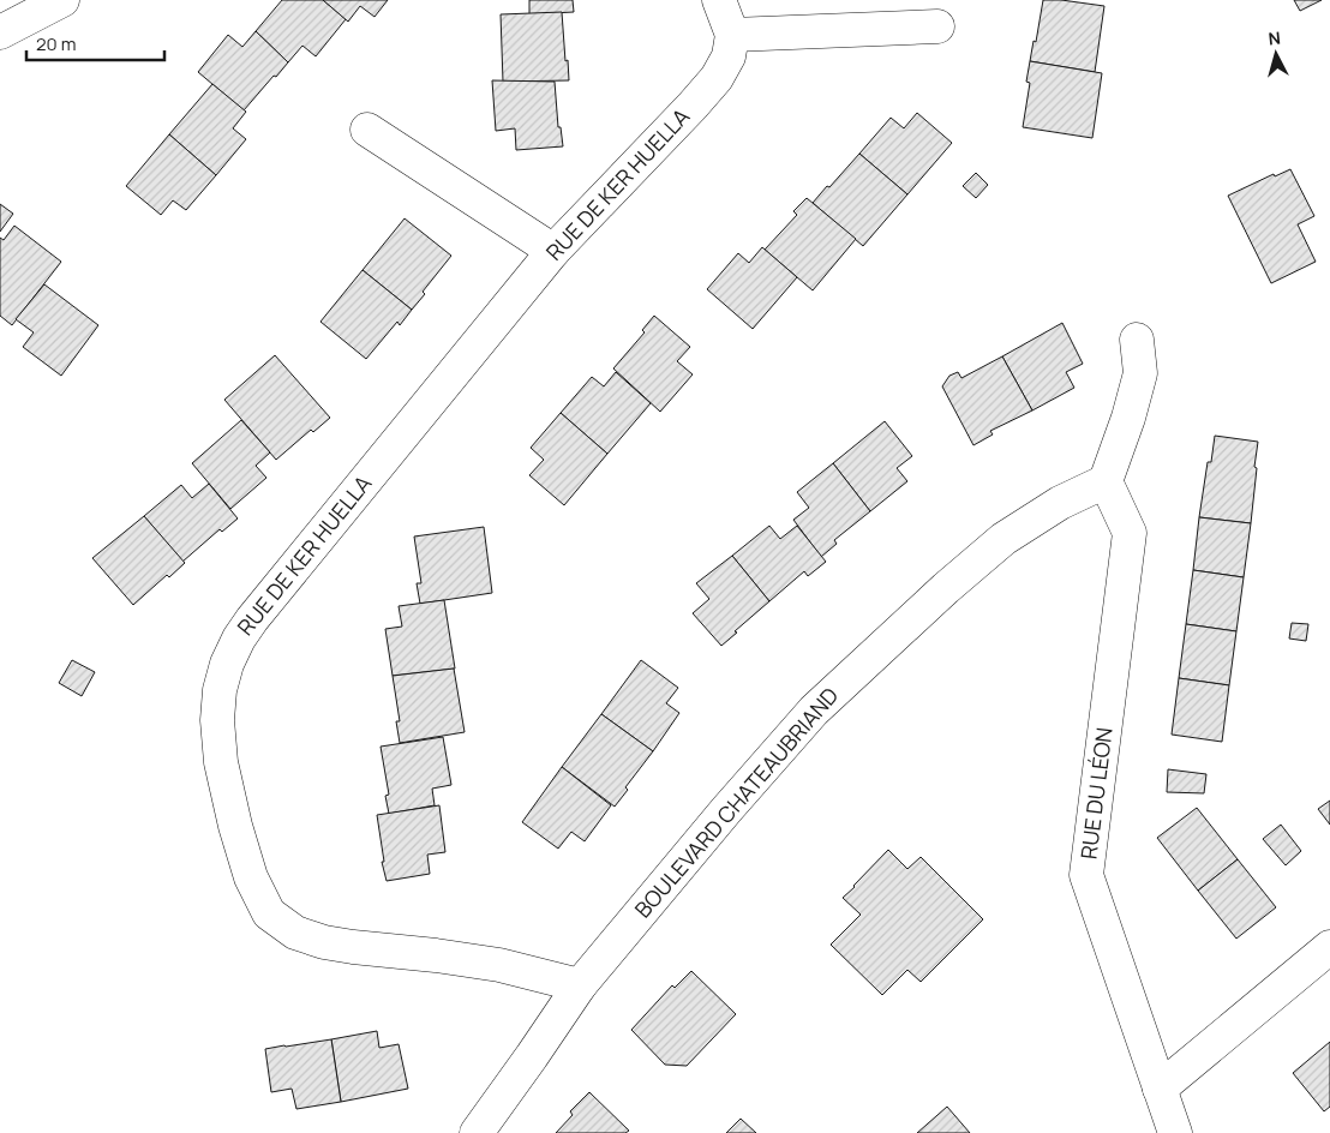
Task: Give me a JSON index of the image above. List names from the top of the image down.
{
  "streets": {
    "street": ["RUE DE KER HUELLA", "RUE DU LÉON", "BOULEVARD CHATEAUBRIAND"]
  },
  "crossings": [
    ["RUE DE KER HUELLA", "BOULEVARD CHATEAUBRIAND"],
    ["RUE DU LÉON", "BOULEVARD CHATEAUBRIAND"]
  ],
  "scale_bar": "20 m",
  "north": "top"
}
